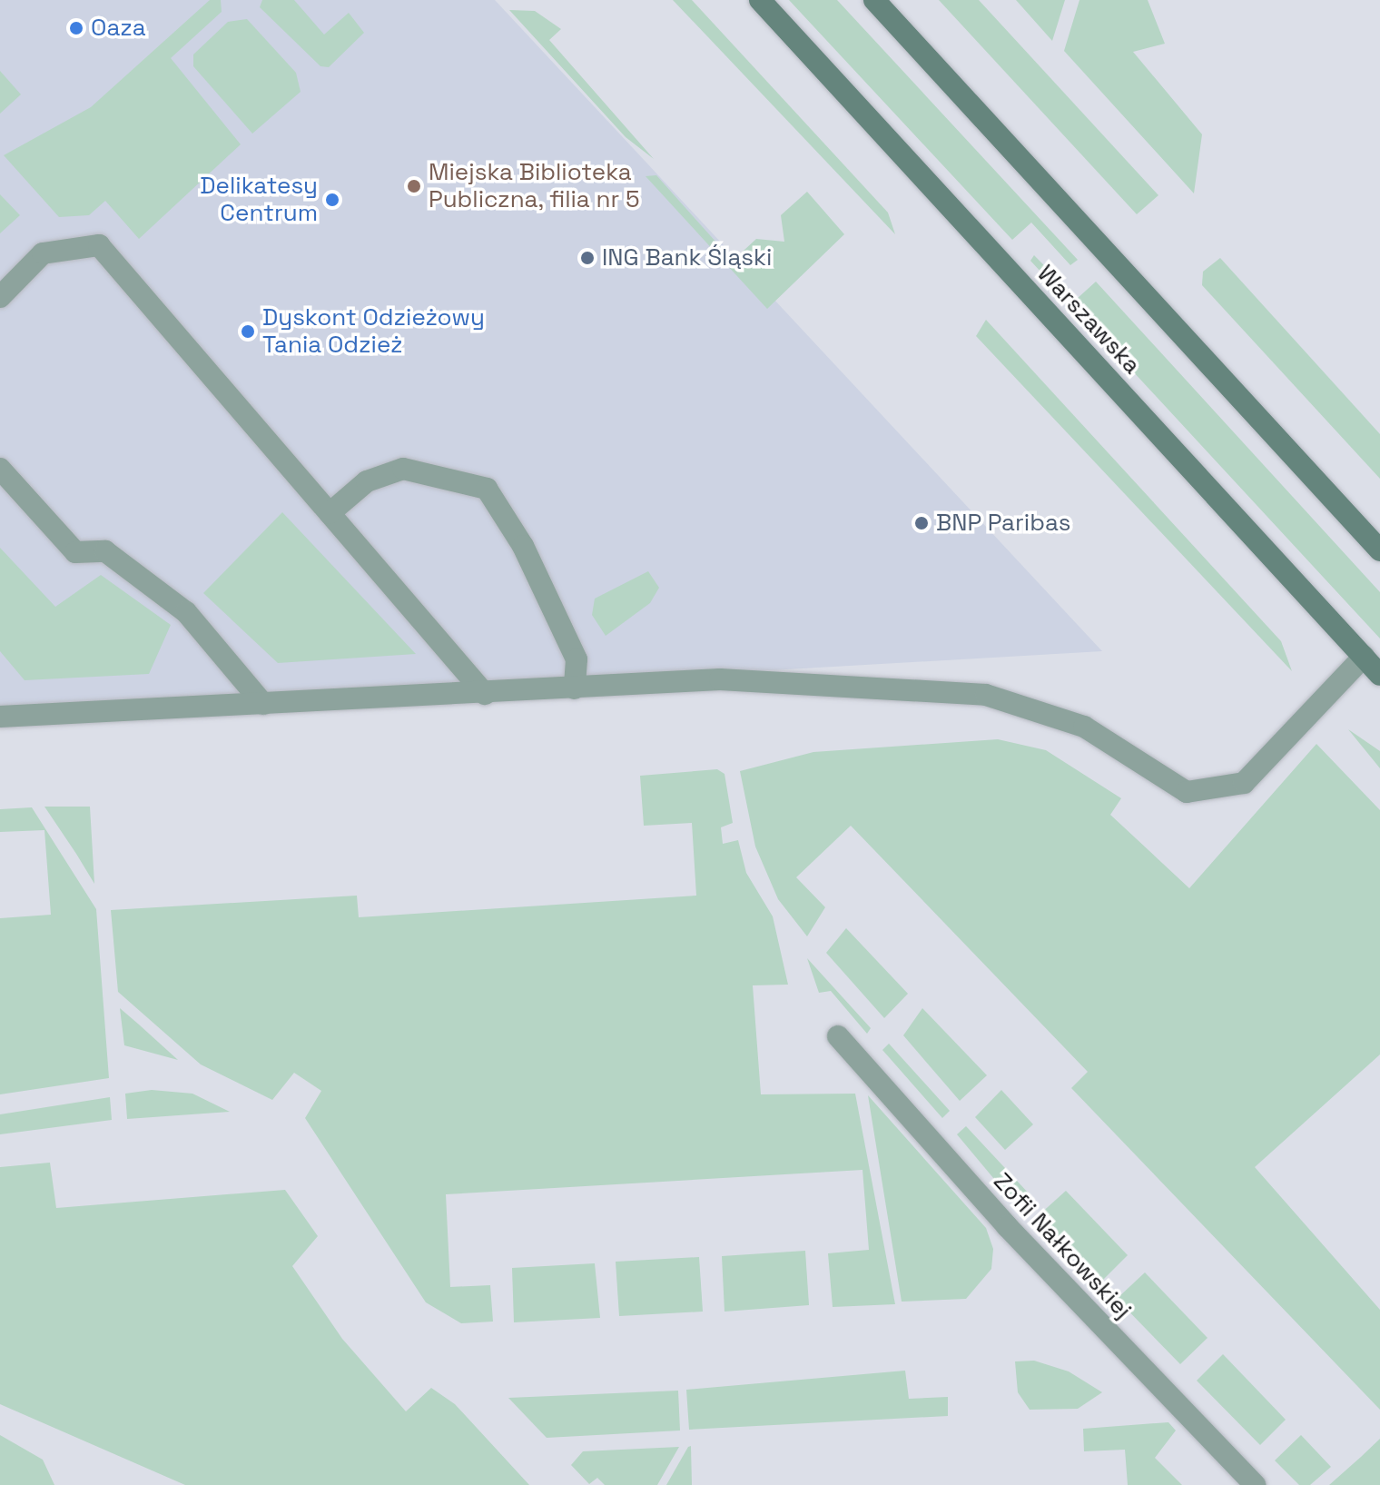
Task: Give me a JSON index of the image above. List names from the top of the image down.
{
  "streets": {
    "main road": ["Warszawska"],
    "street": ["Zofii Nałkowskiej"]
  },
  "places": [
    "Oaza",
    "Miejska Biblioteka Publiczna, filia nr 5",
    "Delikatesy Centrum",
    "ING Bank Śląski",
    "Dyskont Odzieżowy Tania Odzież",
    "BNP Paribas"
  ]
}
